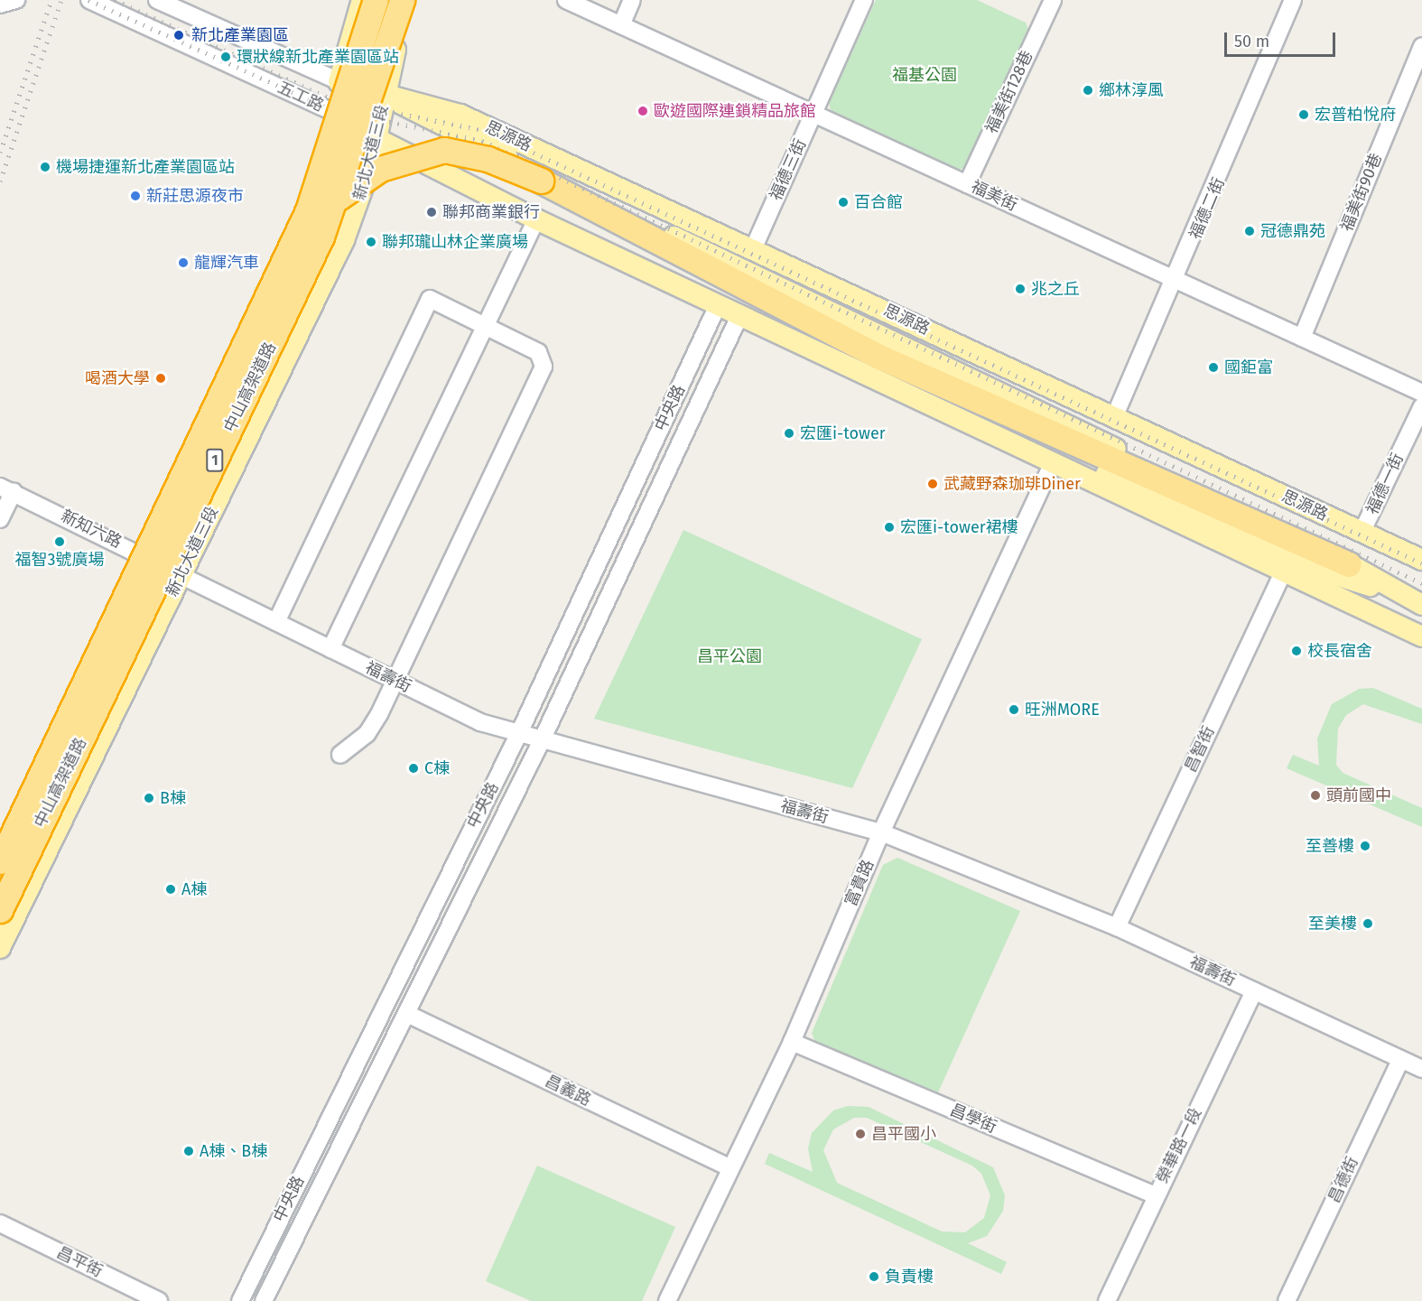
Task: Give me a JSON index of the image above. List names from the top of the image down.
{
  "streets": {
    "highway": ["中山高架道路", "1"],
    "main road": ["思源路", "新北大道三段"],
    "street": [
      "福美街128巷",
      "五工路",
      "福德三街",
      "福美街90巷",
      "福美街",
      "福德二街",
      "中央路",
      "福德一街",
      "新知六路",
      "福壽街",
      "昌智街",
      "富貴路",
      "昌義路",
      "昌學街",
      "榮華路一段",
      "昌德街",
      "昌平街"
    ]
  },
  "crossings": [
    ["福美街128巷", "福美街"],
    ["五工路", "思源路"],
    ["五工路", "新北大道三段"],
    ["五工路", "1"],
    ["思源路", "新北大道三段"],
    ["思源路", "福德三街"],
    ["思源路", "福德二街"],
    ["思源路", "中央路"],
    ["思源路", "1"],
    ["思源路", "福德一街"],
    ["思源路", "昌智街"],
    ["思源路", "富貴路"],
    ["新北大道三段", "1"],
    ["新北大道三段", "新知六路"],
    ["新北大道三段", "福壽街"],
    ["福德三街", "福美街"],
    ["福美街90巷", "福美街"],
    ["福美街", "福德二街"],
    ["中央路", "福壽街"],
    ["中央路", "昌義路"],
    ["1", "新知六路"],
    ["新知六路", "福壽街"],
    ["福壽街", "昌智街"],
    ["福壽街", "富貴路"],
    ["福壽街", "榮華路一段"],
    ["福壽街", "昌德街"],
    ["富貴路", "昌義路"],
    ["富貴路", "昌學街"],
    ["昌學街", "榮華路一段"]
  ],
  "parks": ["福基公園", "昌平公園"],
  "places": [
    "新北產業園區",
    "環狀線新北產業園區站",
    "鄉林淳風",
    "歐遊國際連鎖精品旅館",
    "宏普柏悅府",
    "機場捷運新北產業園區站",
    "新莊思源夜市",
    "百合館",
    "聯邦商業銀行",
    "冠德鼎苑",
    "聯邦瓏山林企業廣場",
    "龍輝汽車",
    "兆之丘",
    "國鉅富",
    "喝酒大學",
    "宏匯i-tower",
    "武藏野森珈琲Diner",
    "宏匯i-tower裙樓",
    "福智3號廣場",
    "校長宿舍",
    "旺洲MORE",
    "C棟",
    "頭前國中",
    "B棟",
    "至善樓",
    "A棟",
    "至美樓",
    "昌平國小",
    "A棟、B棟",
    "負責樓"
  ],
  "scale_bar": "50 m"
}
